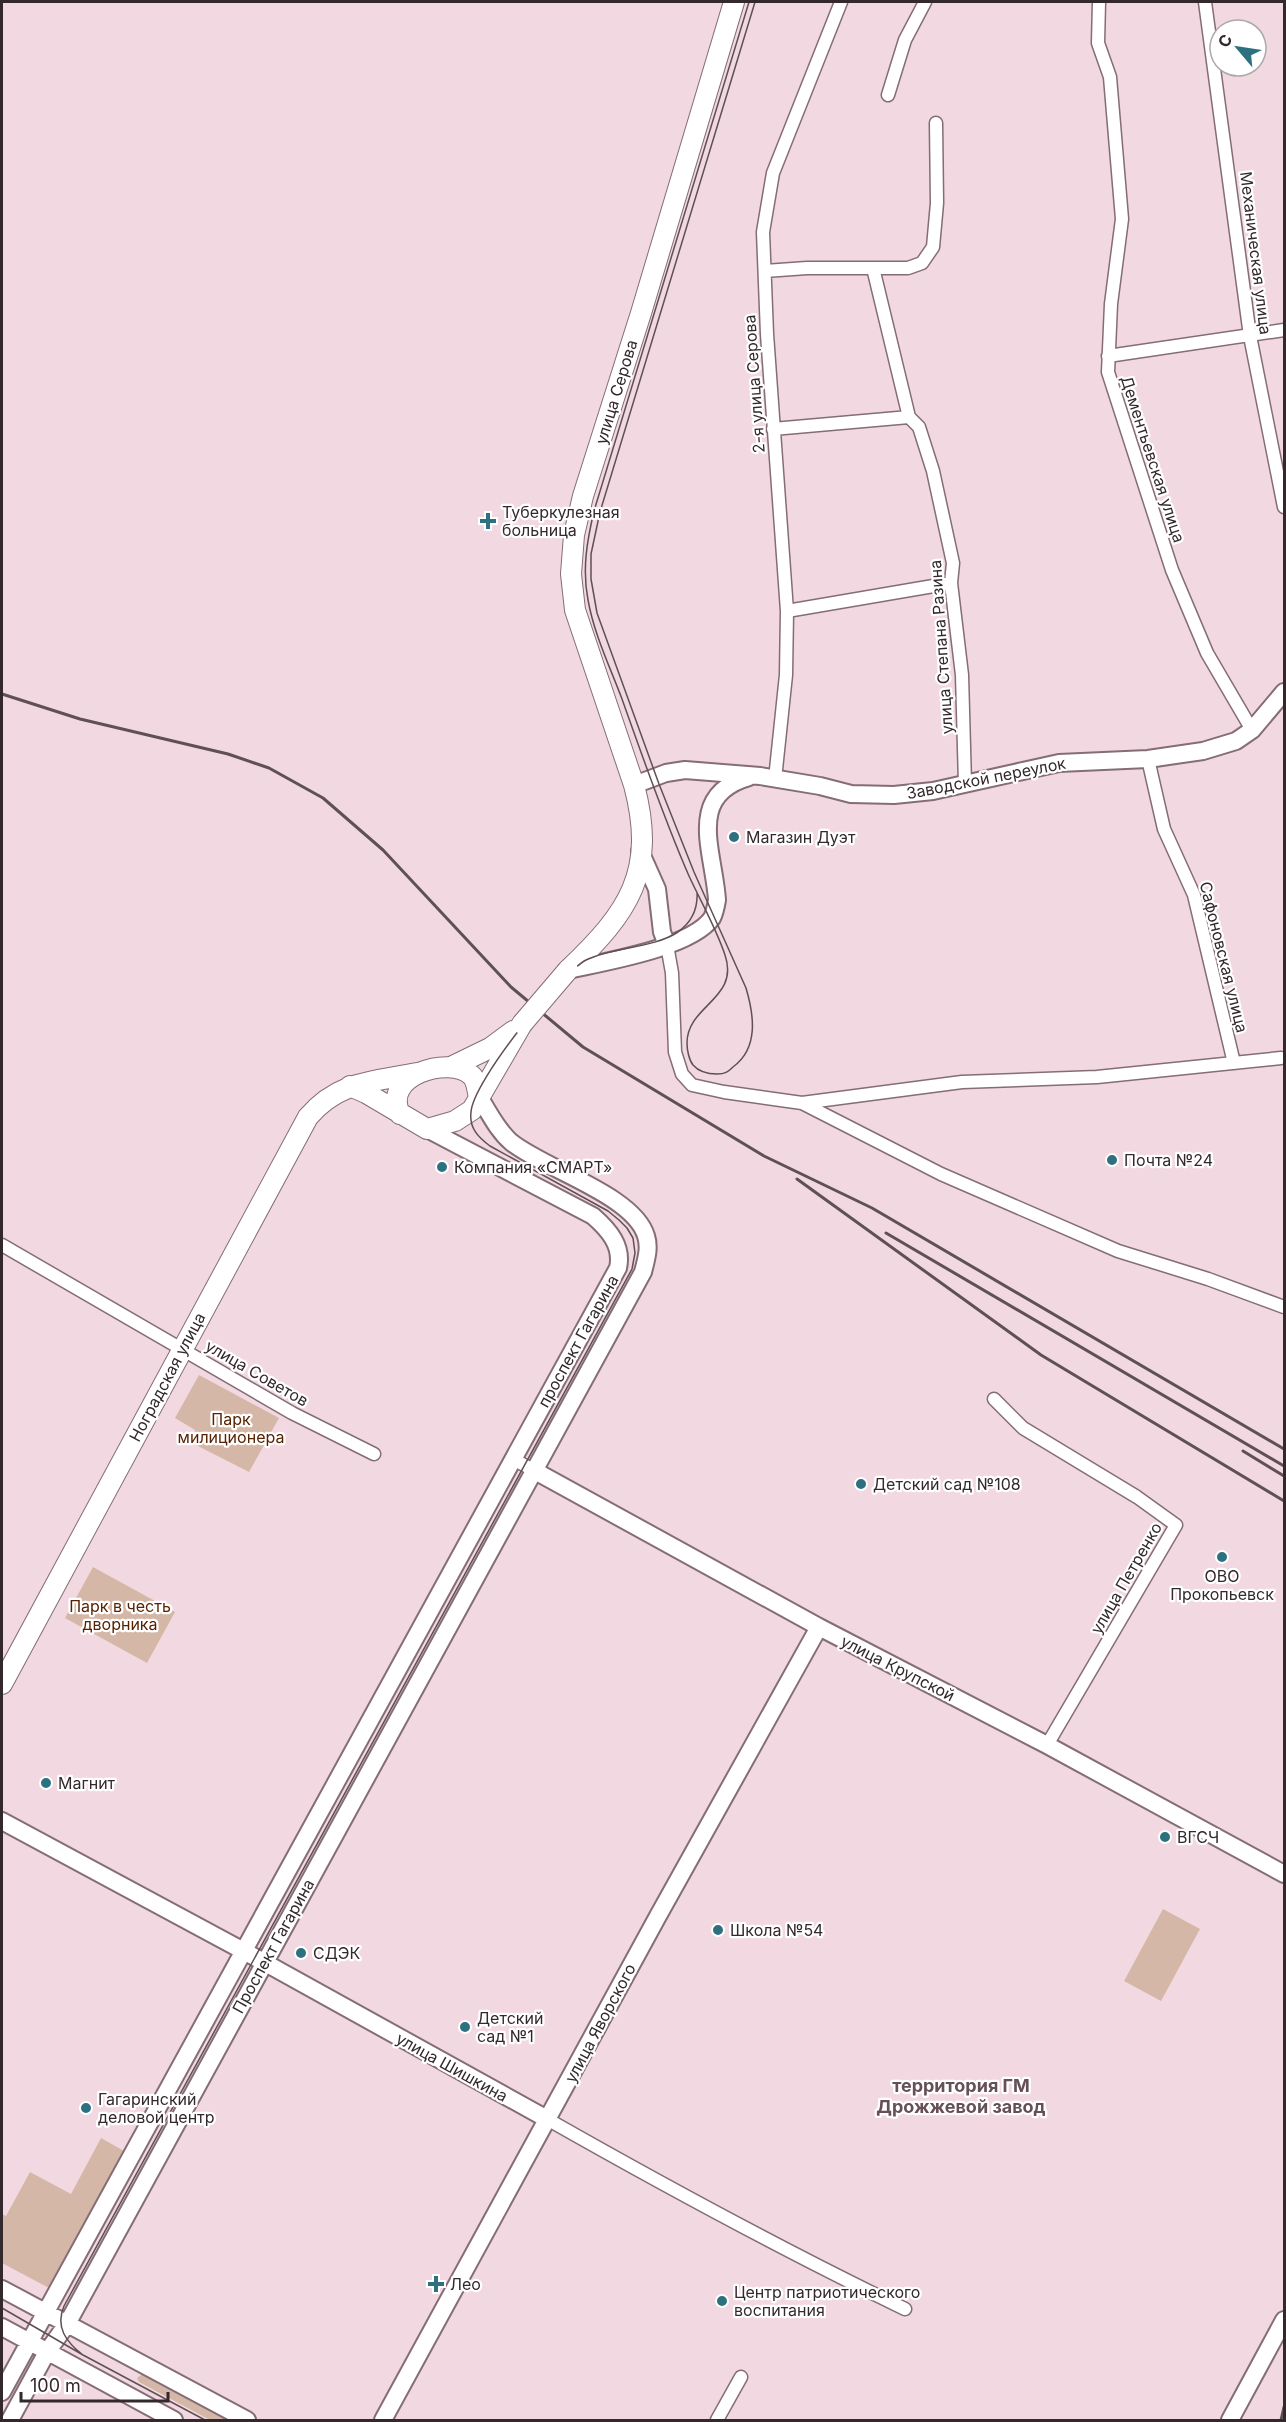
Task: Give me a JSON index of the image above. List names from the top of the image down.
{
  "streets": {
    "main road": [
      "улица Серова",
      "Заводской переулок",
      "проспект Гагарина",
      "Ноградская улица",
      "улица Крупской",
      "Проспект Гагарина",
      "улица Яворского",
      "улица Шишкина"
    ],
    "street": [
      "Механическая улица",
      "2-я улица Серова",
      "Дементьевская улица",
      "улица Степана Разина",
      "Сафоновская улица",
      "улица Советов",
      "улица Петренко"
    ]
  },
  "crossings": [
    ["2-я улица Серова", "Заводской переулок"],
    ["улица Серова", "Заводской переулок"],
    ["Дементьевская улица", "Заводской переулок"],
    ["улица Степана Разина", "Заводской переулок"],
    ["Заводской переулок", "Сафоновская улица"],
    ["проспект Гагарина", "Ноградская улица"],
    ["проспект Гагарина", "улица Крупской"],
    ["проспект Гагарина", "Проспект Гагарина"],
    ["улица Советов", "Ноградская улица"],
    ["улица Петренко", "улица Крупской"],
    ["улица Крупской", "Проспект Гагарина"],
    ["улица Крупской", "улица Яворского"],
    ["Проспект Гагарина", "улица Шишкина"],
    ["улица Яворского", "улица Шишкина"]
  ],
  "districts": ["территория ГМ Дрожжевой завод"],
  "parks": ["Парк милиционера", "Парк в честь дворника"],
  "places": {
    "health": ["Туберкулезная больница", "Лео"],
    "other": [
      "Магазин Дуэт",
      "Почта №24",
      "Компания «СМАРТ»",
      "Детский сад №108",
      "ОВО Прокопьевск",
      "Магнит",
      "ВГСЧ",
      "Школа №54",
      "СДЭК",
      "Детский сад №1",
      "Гагаринский деловой центр",
      "Центр патриотического воспитания"
    ]
  },
  "scale_bar": "100 m",
  "north": "top left"
}
